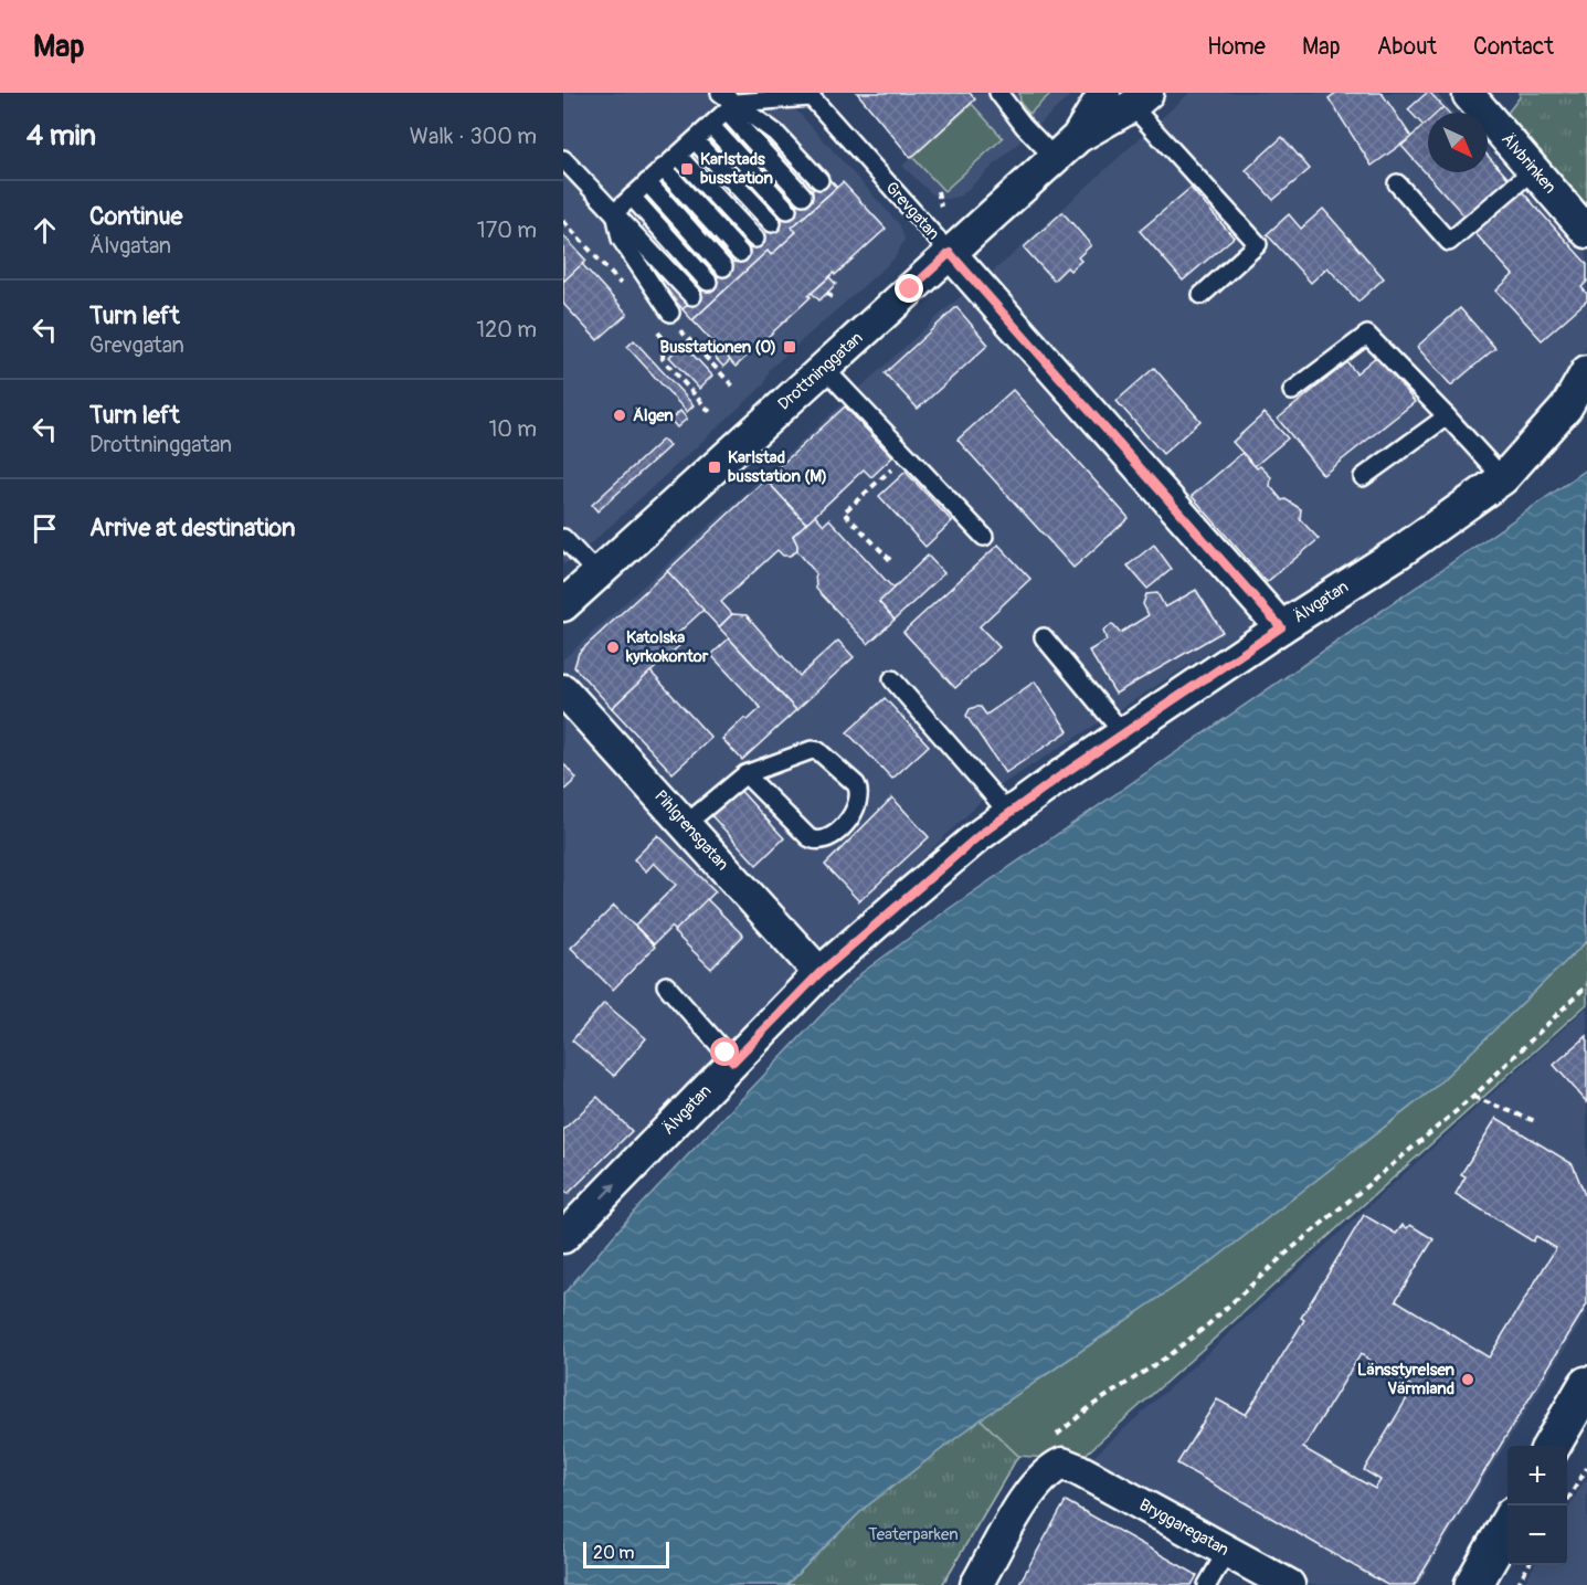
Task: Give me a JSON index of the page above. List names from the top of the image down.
{
  "streets": {
    "street": [
      "Älvbrinken",
      "Grevgatan",
      "Drottninggatan",
      "Älvgatan",
      "Pihlgrensgatan",
      "Bryggaregatan"
    ]
  },
  "crossings": [
    ["Grevgatan", "Drottninggatan"],
    ["Grevgatan", "Älvgatan"],
    ["Älvgatan", "Pihlgrensgatan"]
  ],
  "parks": ["Teaterparken"],
  "places": {
    "transit": ["Karlstads busstation", "Busstationen (O)", "Karlstad busstation (M)"],
    "other": ["Älgen", "Katolska kyrkokontor", "Länsstyrelsen Värmland"]
  },
  "scale_bar": "20 m",
  "north": "bottom right",
  "page": {
    "header": "Map",
    "nav": [
      "Home",
      "Map",
      "About",
      "Contact"
    ],
    "heading": ["4 min", "Walk · 300 m"],
    "list": [
      ["Continue", "Älvgatan", "170 m"],
      ["Turn left", "Grevgatan", "120 m"],
      ["Turn left", "Drottninggatan", "10 m"],
      "Arrive at destination"
    ],
    "map_buttons": ["+", "−"],
    "scale": "20 m"
  }
}
